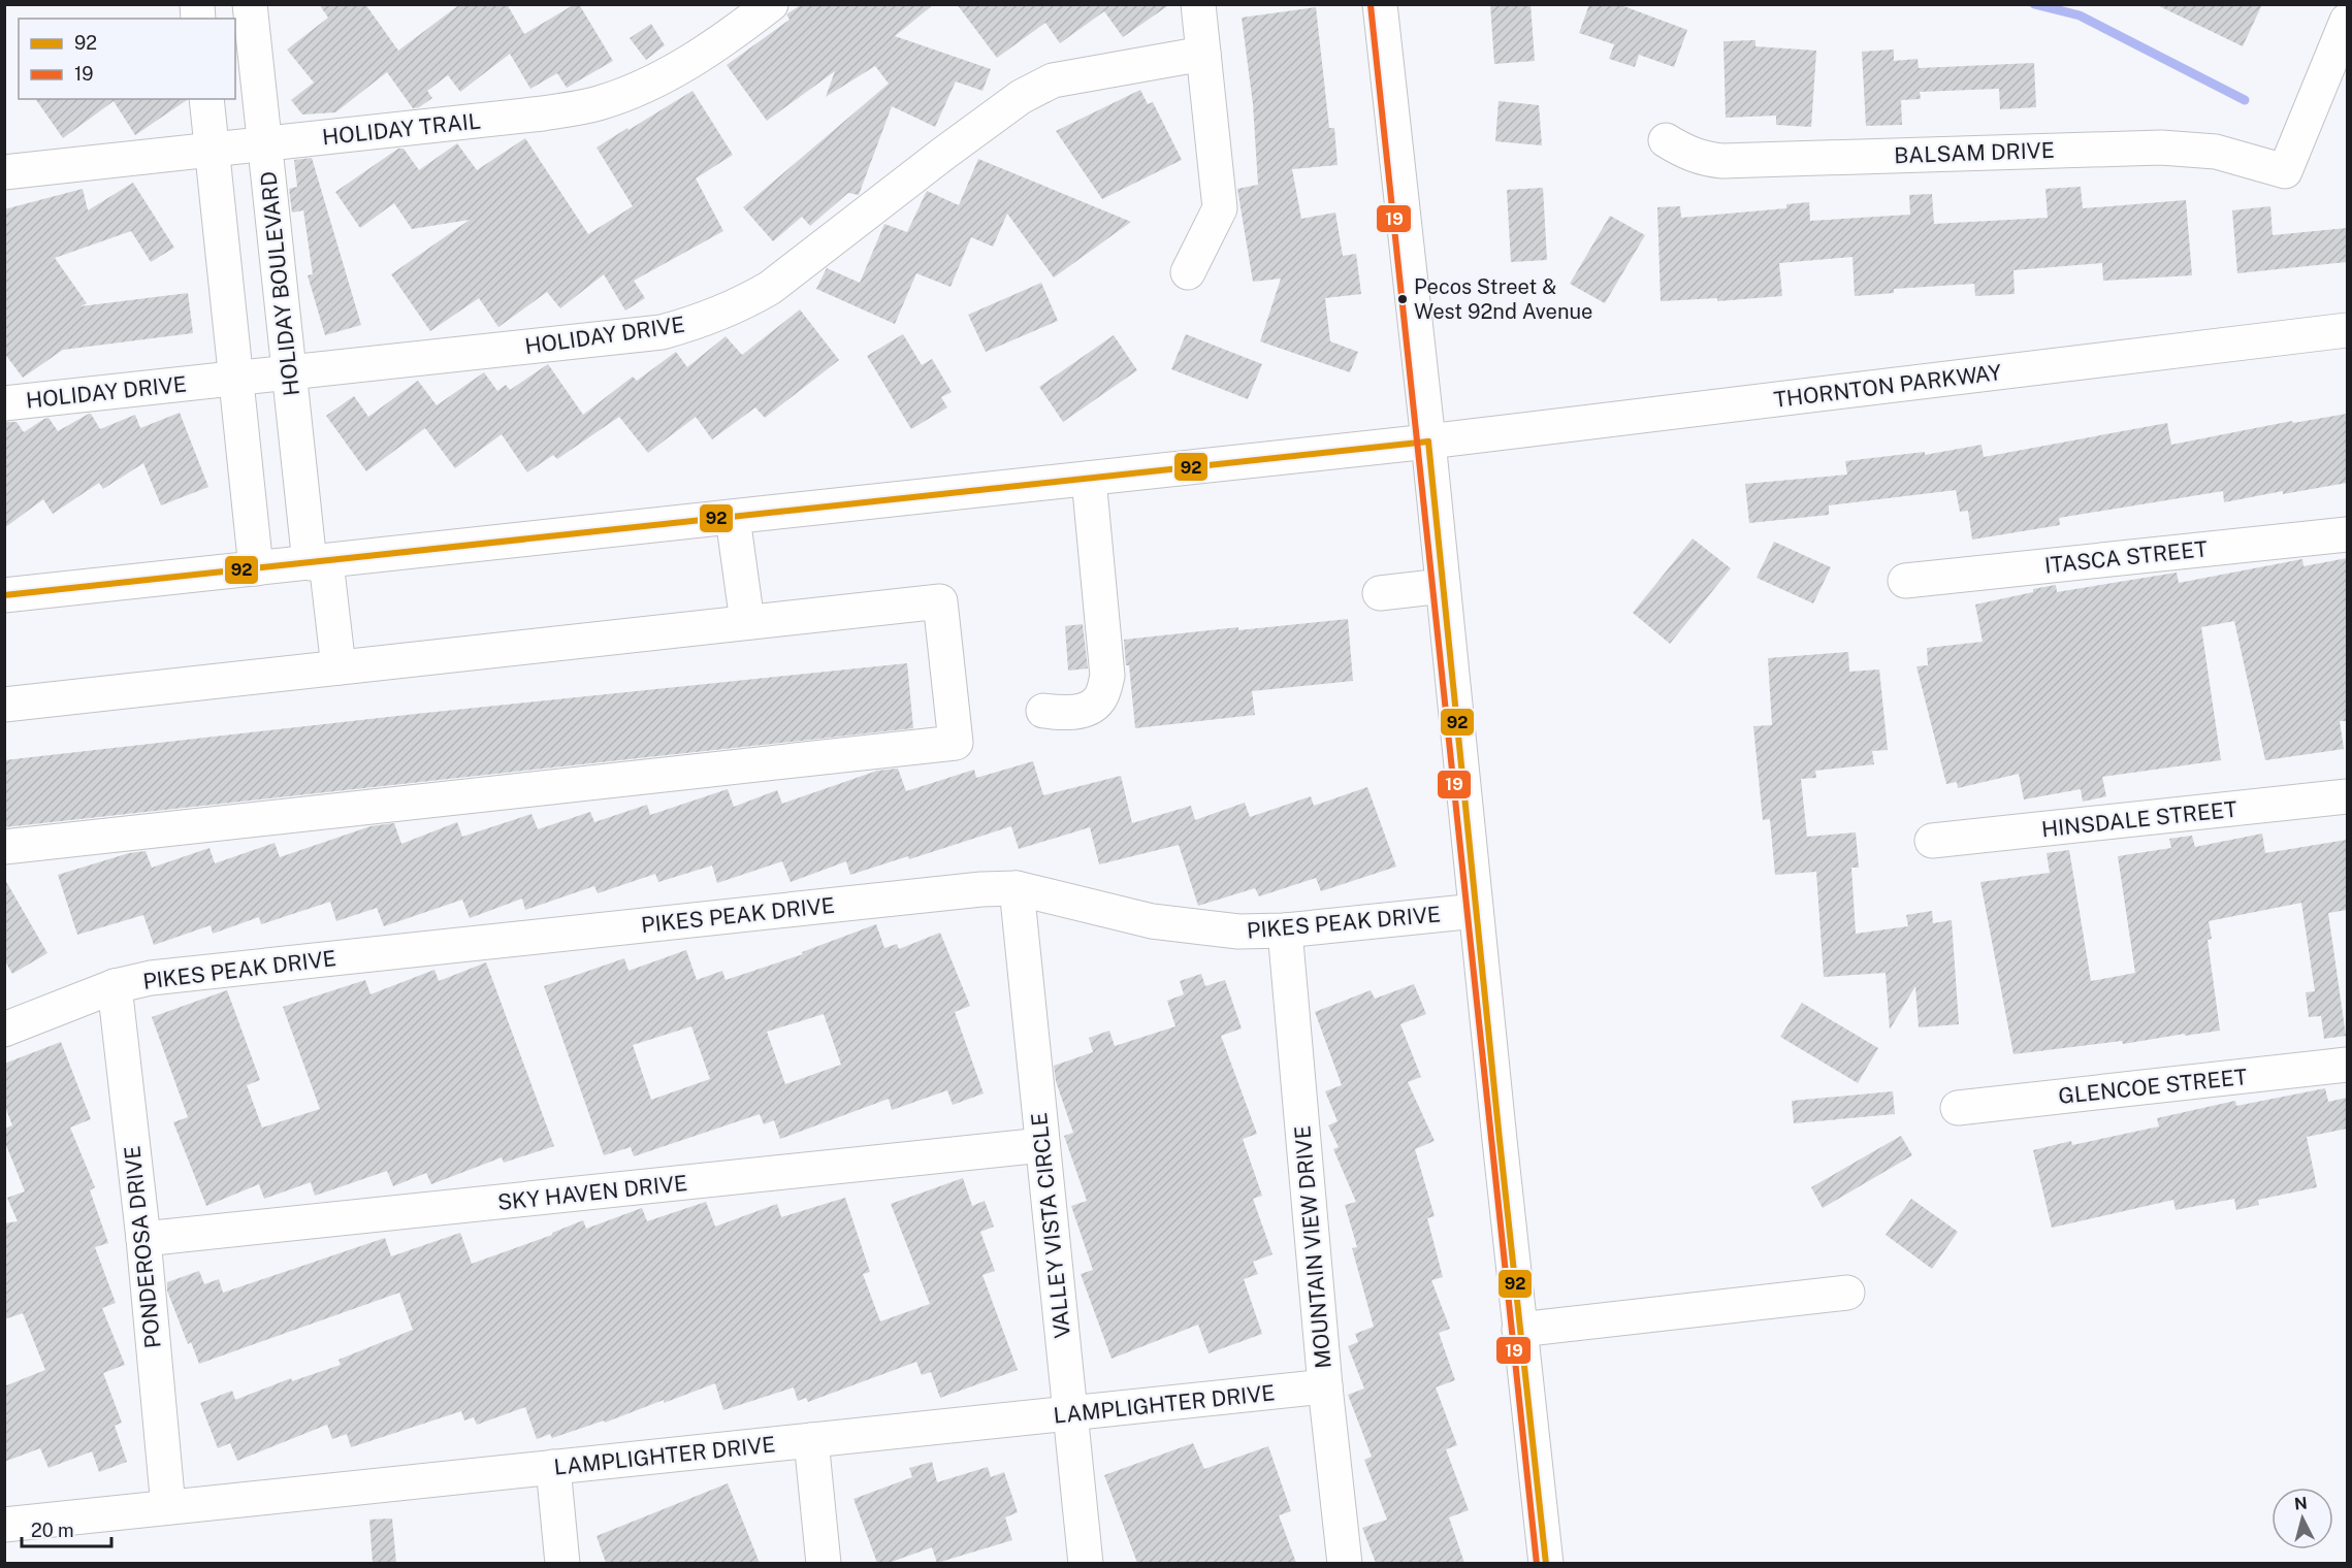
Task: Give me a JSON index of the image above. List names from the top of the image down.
{
  "streets": {
    "street": [
      "HOLIDAY TRAIL",
      "BALSAM DRIVE",
      "HOLIDAY BOULEVARD",
      "HOLIDAY DRIVE",
      "THORNTON PARKWAY",
      "ITASCA STREET",
      "HINSDALE STREET",
      "PIKES PEAK DRIVE",
      "GLENCOE STREET",
      "SKY HAVEN DRIVE",
      "VALLEY VISTA CIRCLE",
      "PONDEROSA DRIVE",
      "MOUNTAIN VIEW DRIVE",
      "LAMPLIGHTER DRIVE"
    ]
  },
  "crossings": [
    ["HOLIDAY TRAIL", "HOLIDAY BOULEVARD"],
    ["HOLIDAY BOULEVARD", "HOLIDAY DRIVE"],
    ["HOLIDAY BOULEVARD", "THORNTON PARKWAY"],
    ["PIKES PEAK DRIVE", "VALLEY VISTA CIRCLE"],
    ["PIKES PEAK DRIVE", "PONDEROSA DRIVE"],
    ["PIKES PEAK DRIVE", "MOUNTAIN VIEW DRIVE"],
    ["SKY HAVEN DRIVE", "VALLEY VISTA CIRCLE"],
    ["SKY HAVEN DRIVE", "PONDEROSA DRIVE"],
    ["VALLEY VISTA CIRCLE", "LAMPLIGHTER DRIVE"],
    ["PONDEROSA DRIVE", "LAMPLIGHTER DRIVE"],
    ["MOUNTAIN VIEW DRIVE", "LAMPLIGHTER DRIVE"]
  ],
  "places": ["Pecos Street & West 92nd Avenue"],
  "lines": ["transit line 19", "transit line 92"],
  "legend": ["92", "19"],
  "scale_bar": "20 m",
  "north": "top"
}
